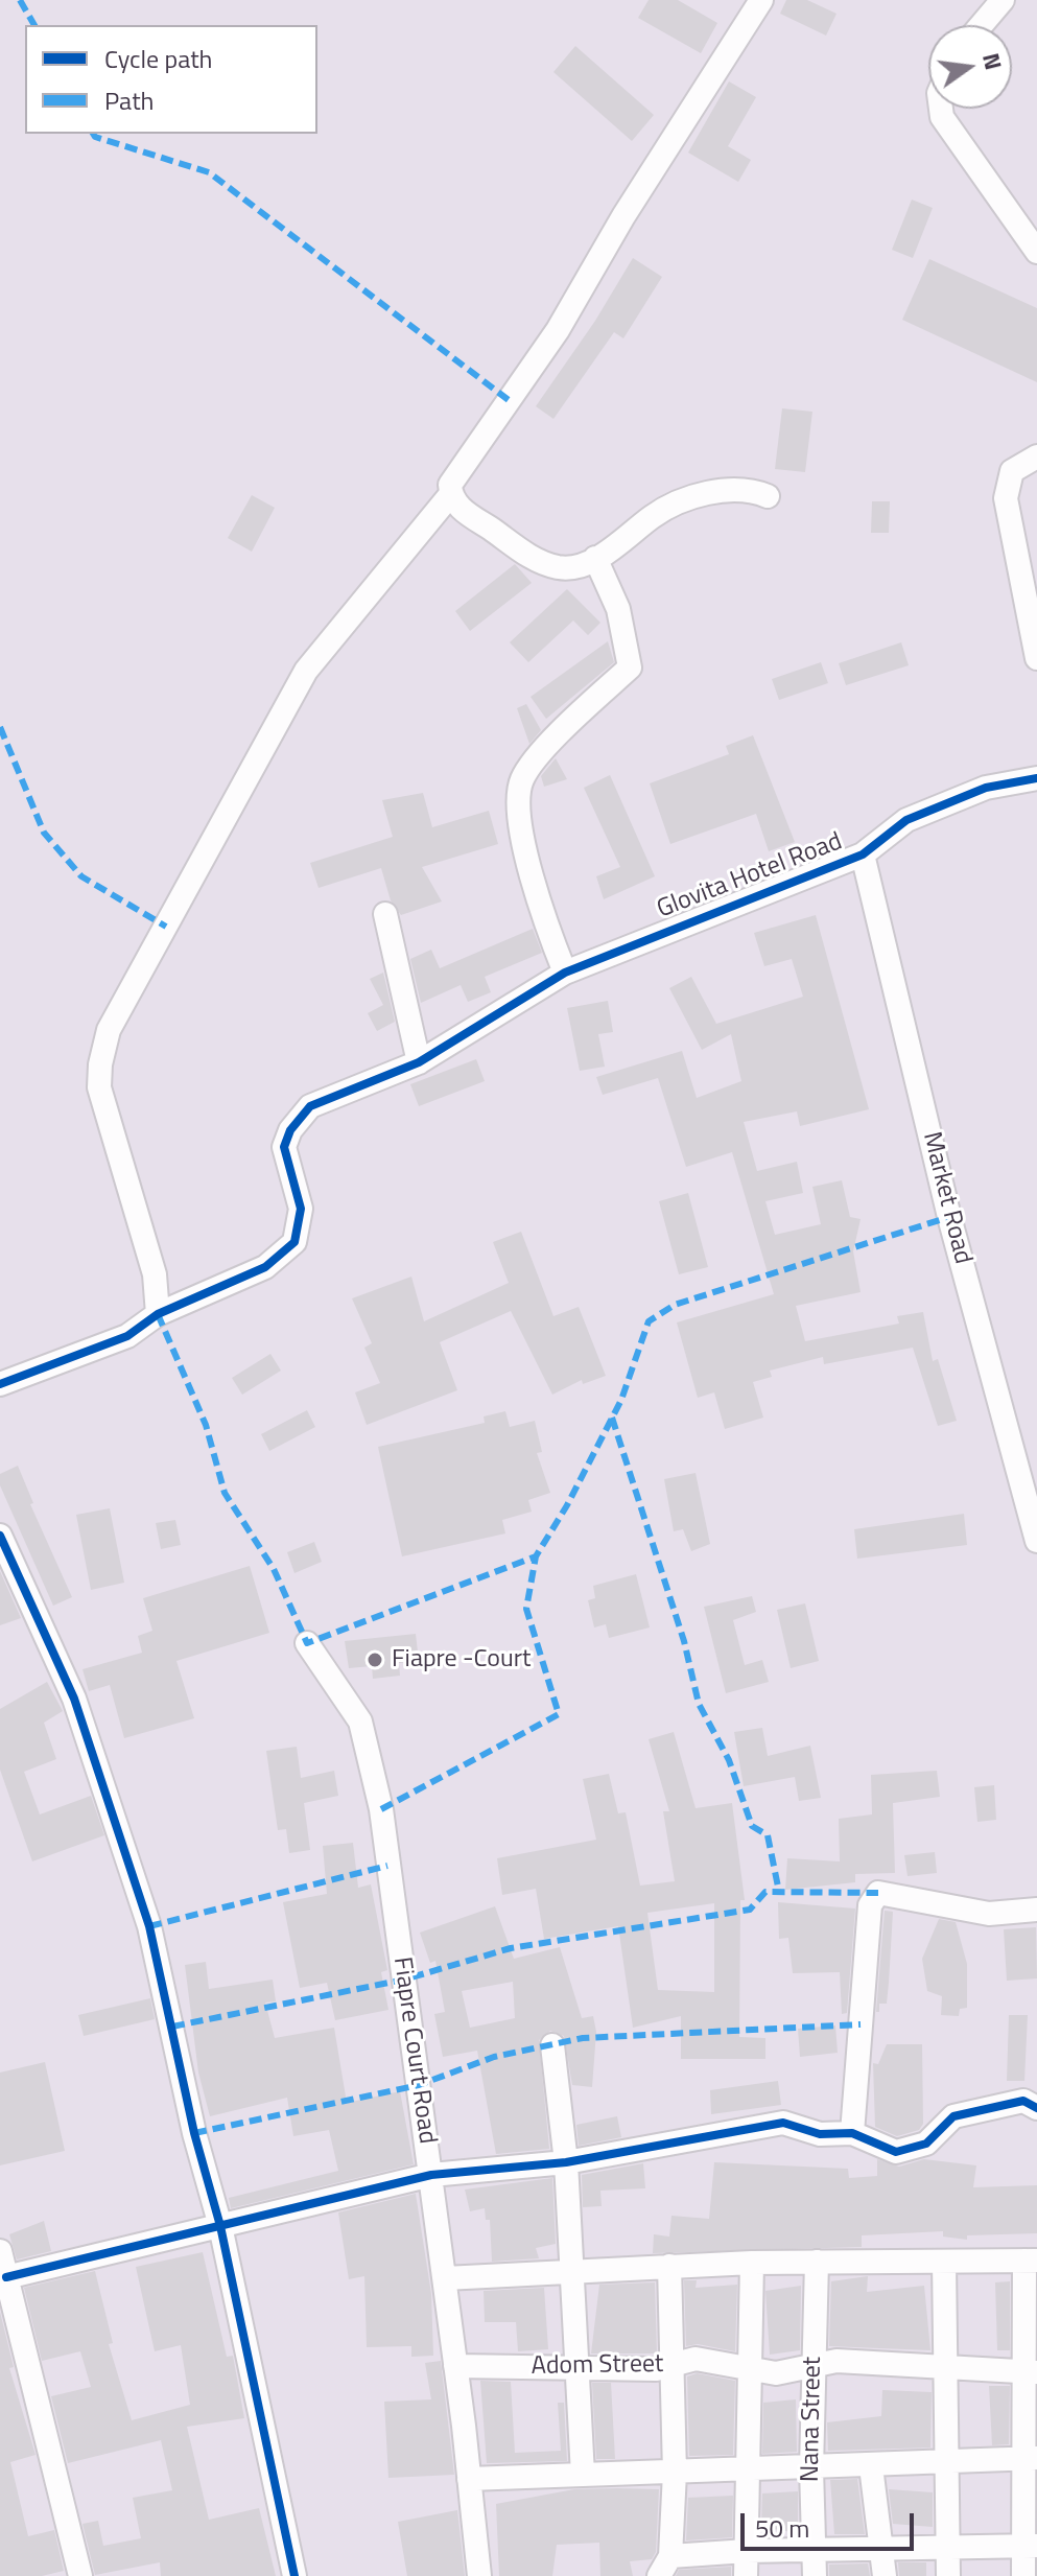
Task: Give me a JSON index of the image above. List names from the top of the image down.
{
  "streets": {
    "street": [
      "Glovita Hotel Road",
      "Market Road",
      "Fiapre Court Road",
      "Adom Street",
      "Nana Street"
    ]
  },
  "crossings": [
    ["Glovita Hotel Road", "Market Road"],
    ["Fiapre Court Road", "Adom Street"],
    ["Adom Street", "Nana Street"]
  ],
  "places": ["Fiapre -Court"],
  "legend": ["Cycle path", "Path"],
  "scale_bar": "50 m",
  "north": "right"
}
